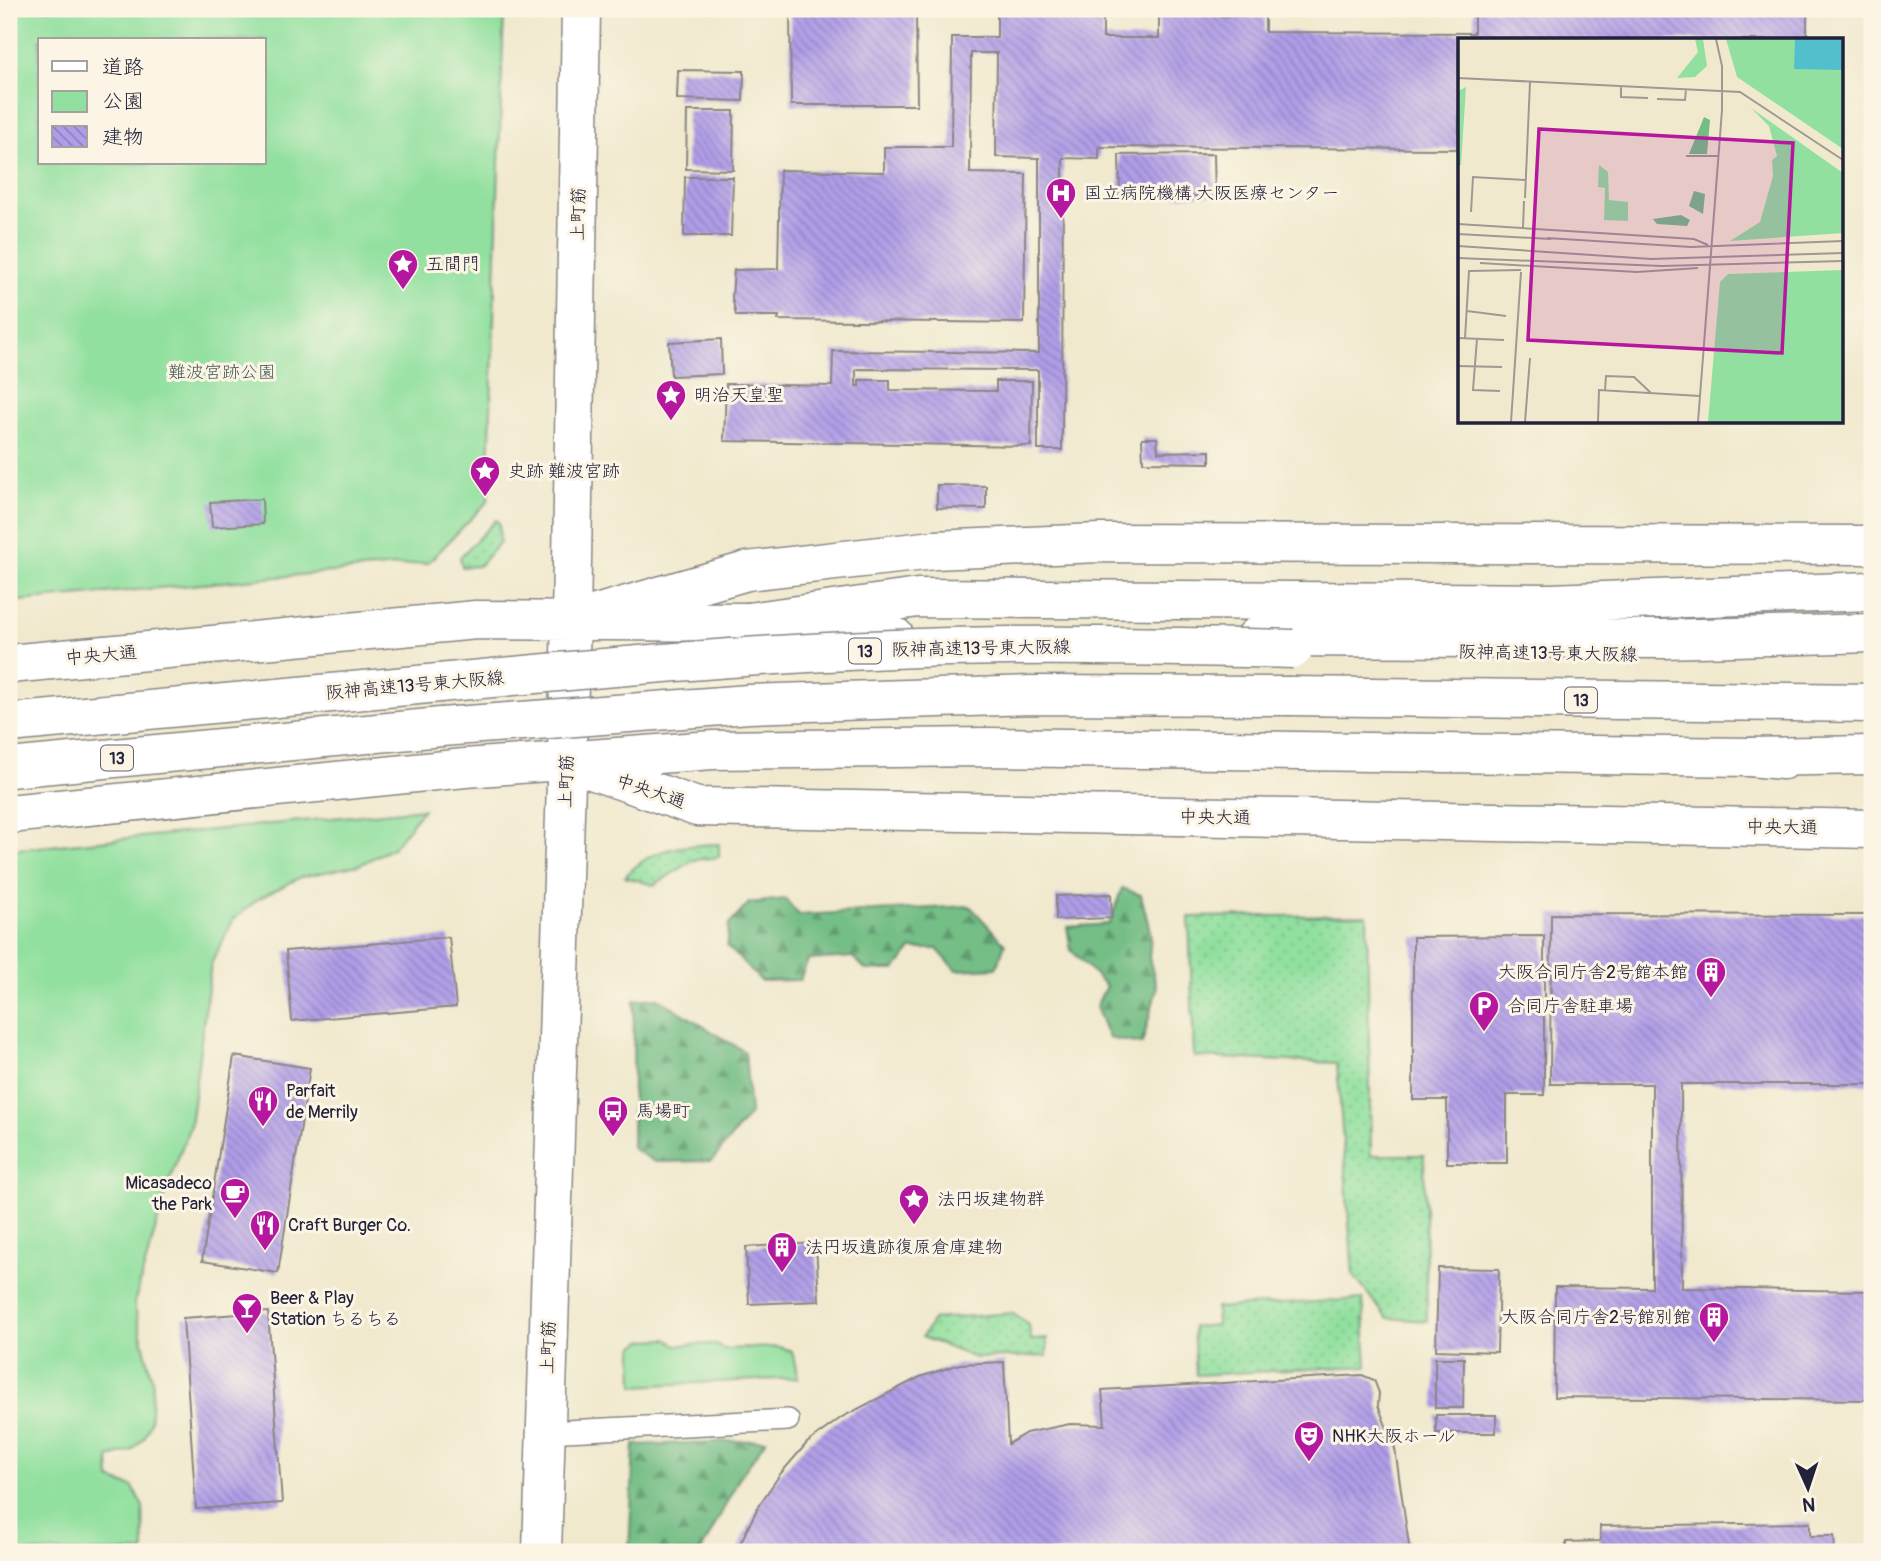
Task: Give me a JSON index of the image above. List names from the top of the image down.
{
  "streets": {
    "main road": [
      "上町筋",
      "阪神高速13号東大阪線",
      "13",
      "中央大通"
    ]
  },
  "crossings": [
    ["上町筋", "中央大通"]
  ],
  "parks": ["難波宮跡公園"],
  "places": {
    "hospital": ["国立病院機構 大阪医療センター"],
    "place": [
      "五間門",
      "明治天皇聖",
      "史跡 難波宮跡",
      "法円坂建物群"
    ],
    "building": ["大阪合同庁舎2号館本館", "法円坂遺跡復原倉庫建物", "大阪合同庁舎2号館別館"],
    "parking": ["合同庁舎駐車場"],
    "restaurant": ["Parfait de Merrily", "Craft Burger Co."],
    "bus stop": ["馬場町"],
    "cafe": ["Micasadeco the Park"],
    "bar": ["Beer & Play Station ちるちる"],
    "theatre": ["NHK大阪ホール"]
  },
  "legend": ["道路", "公園", "建物"],
  "north": "bottom"
}
